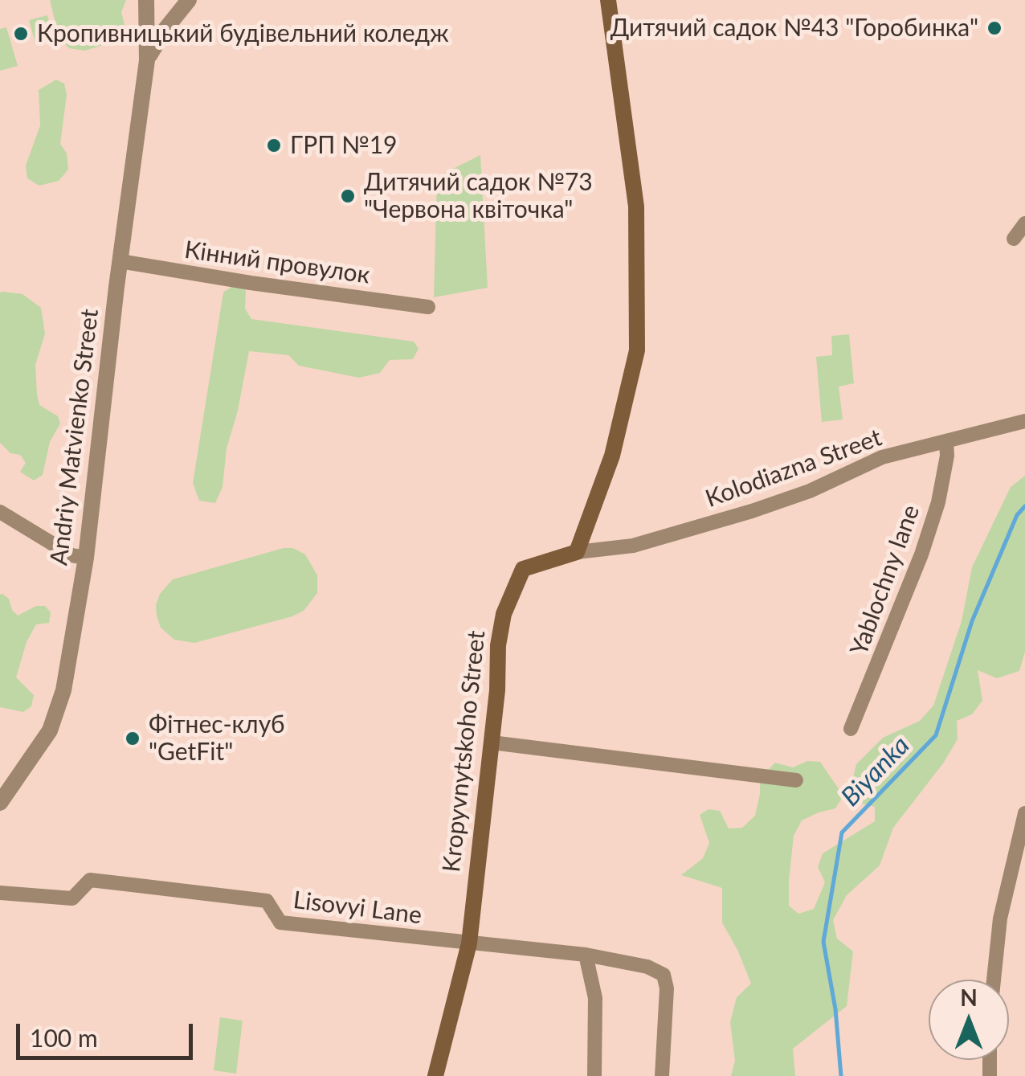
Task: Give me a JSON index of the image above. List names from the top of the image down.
{
  "streets": {
    "main road": ["Kropyvnytskoho Street"],
    "street": [
      "Кінний провулок",
      "Andriy Matvienko Street",
      "Kolodiazna Street",
      "Yablochny lane",
      "Lisovyi Lane"
    ]
  },
  "crossings": [
    ["Кінний провулок", "Andriy Matvienko Street"],
    ["Kolodiazna Street", "Yablochny lane"],
    ["Kolodiazna Street", "Kropyvnytskoho Street"],
    ["Kropyvnytskoho Street", "Lisovyi Lane"]
  ],
  "water": ["Biyanka"],
  "places": [
    "Дитячий садок №43 \"Горобинка\"",
    "Кропивницький будівельний коледж",
    "ГРП №19",
    "Дитячий садок №73 \"Червона квіточка\"",
    "Фітнес-клуб \"GetFit\""
  ],
  "scale_bar": "100 m",
  "north": "top"
}
